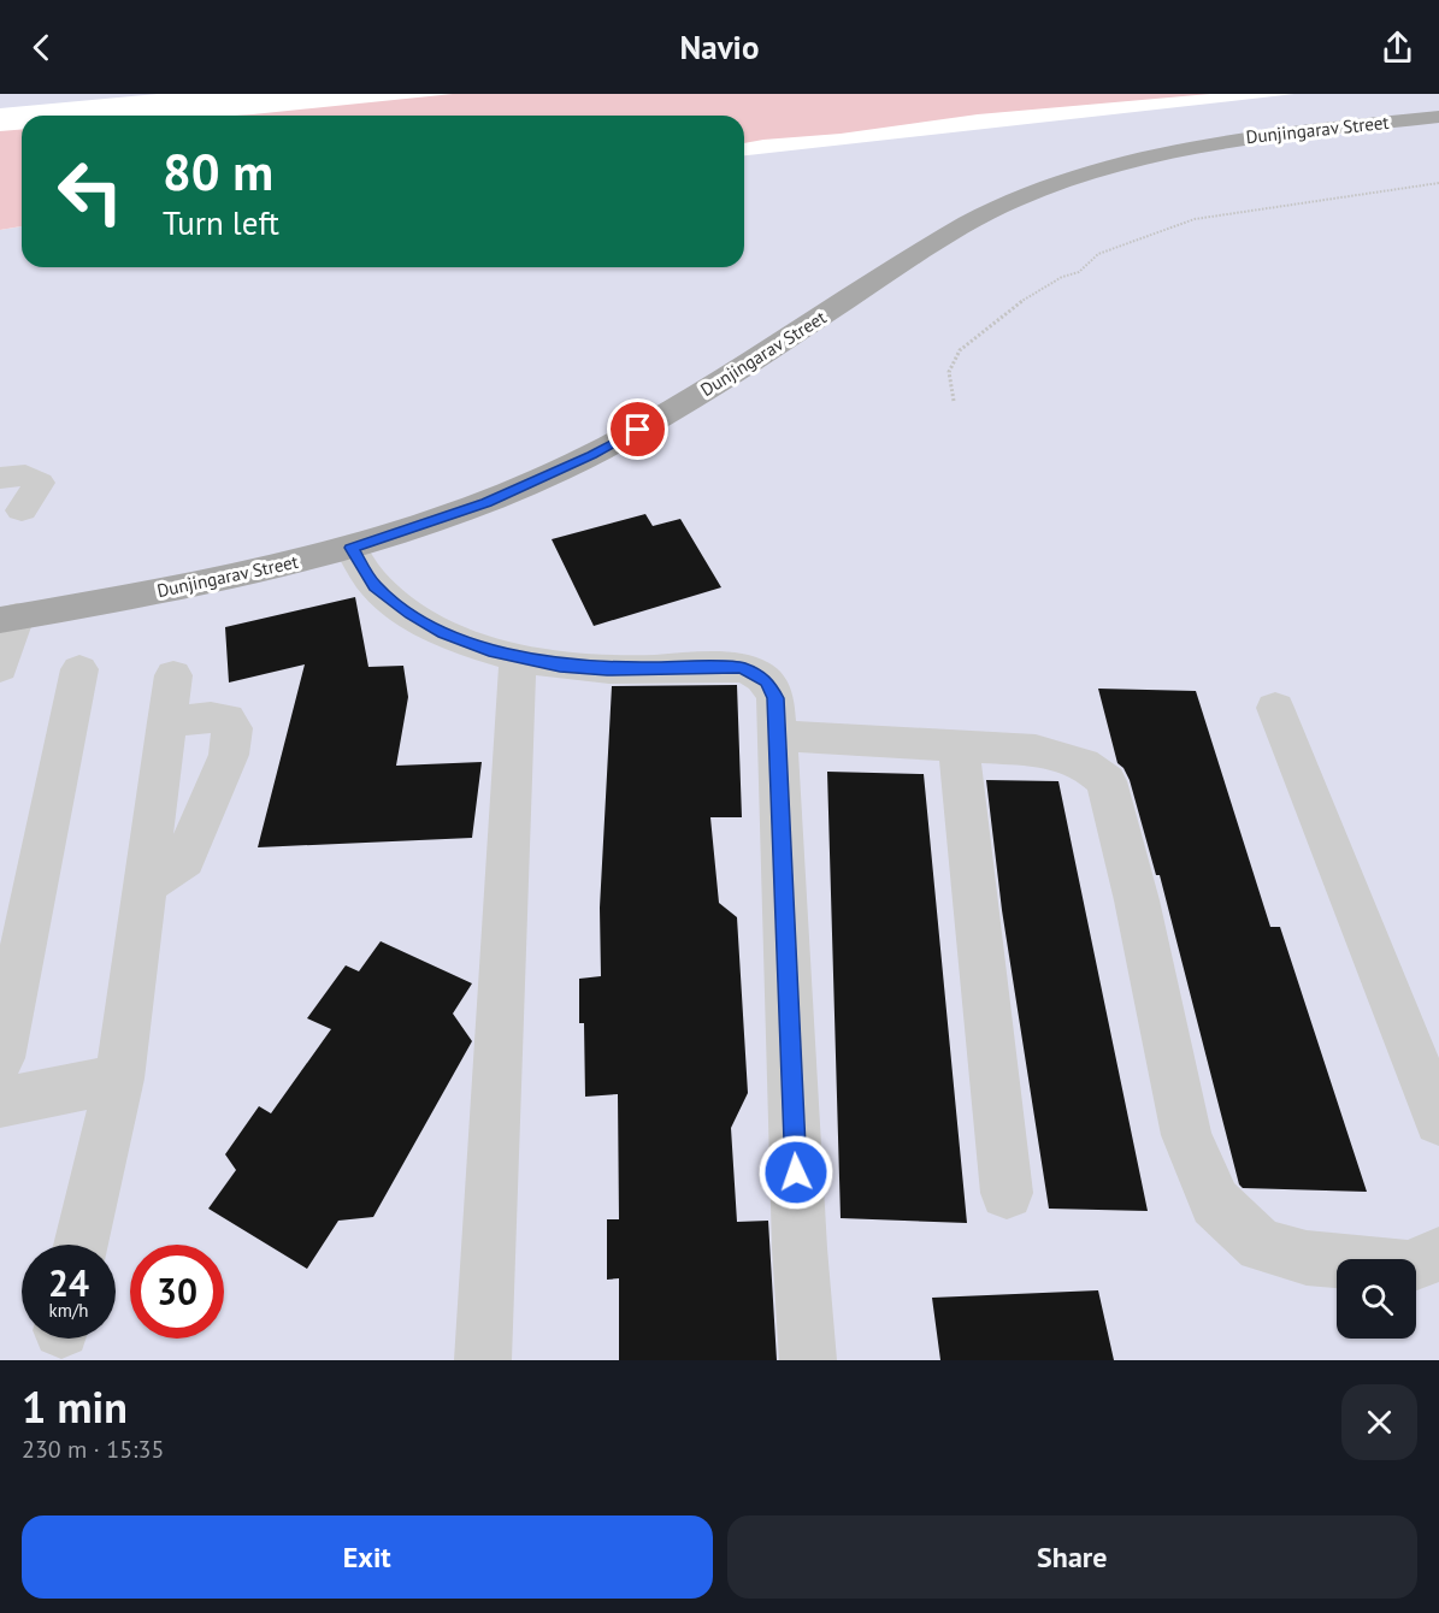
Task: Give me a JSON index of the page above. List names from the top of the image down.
{
  "streets": {
    "main road": ["Dunjingarav Street"]
  },
  "page": {
    "header": "Navio",
    "turn": ["80 m", "Turn left"],
    "speed": "24 km/h",
    "limit": "30",
    "heading": ["1 min", "230 m · 15:35"],
    "buttons": ["Exit", "Share"]
  }
}
